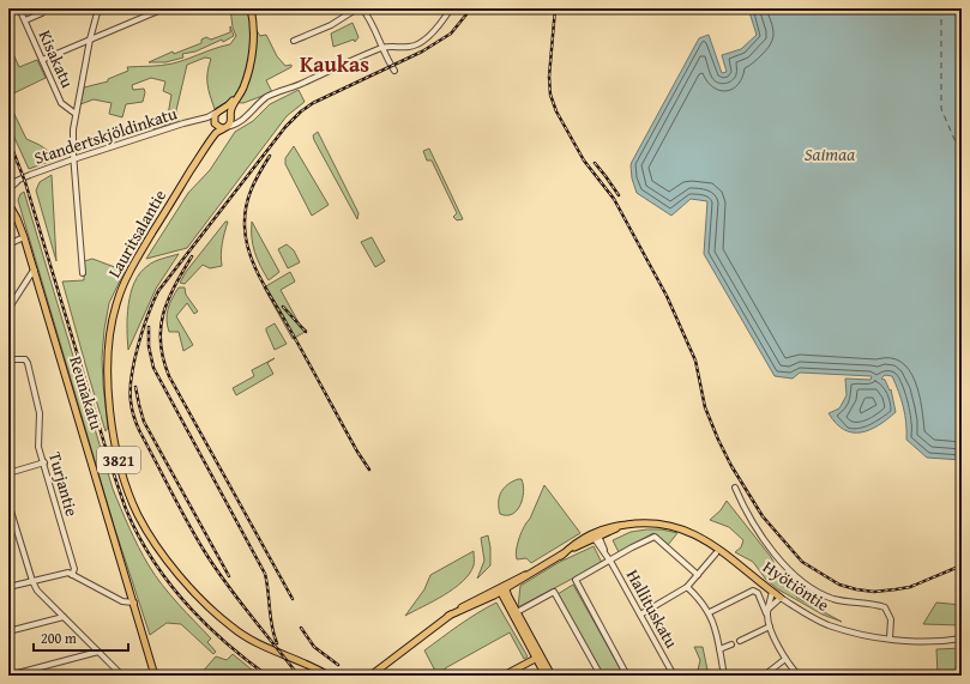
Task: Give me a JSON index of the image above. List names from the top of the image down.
{
  "streets": {
    "main road": [
      "Lauritsalantie",
      "Reunakatu",
      "3821",
      "Hyötiöntie"
    ],
    "street": [
      "Kisakatu",
      "Standertskjöldinkatu",
      "Turjantie",
      "Hallituskatu"
    ]
  },
  "crossings": [
    ["Standertskjöldinkatu", "Lauritsalantie"],
    ["Hyötiöntie", "Hallituskatu"]
  ],
  "districts": ["Kaukas"],
  "water": ["Saimaa"],
  "scale_bar": "200 m"
}
